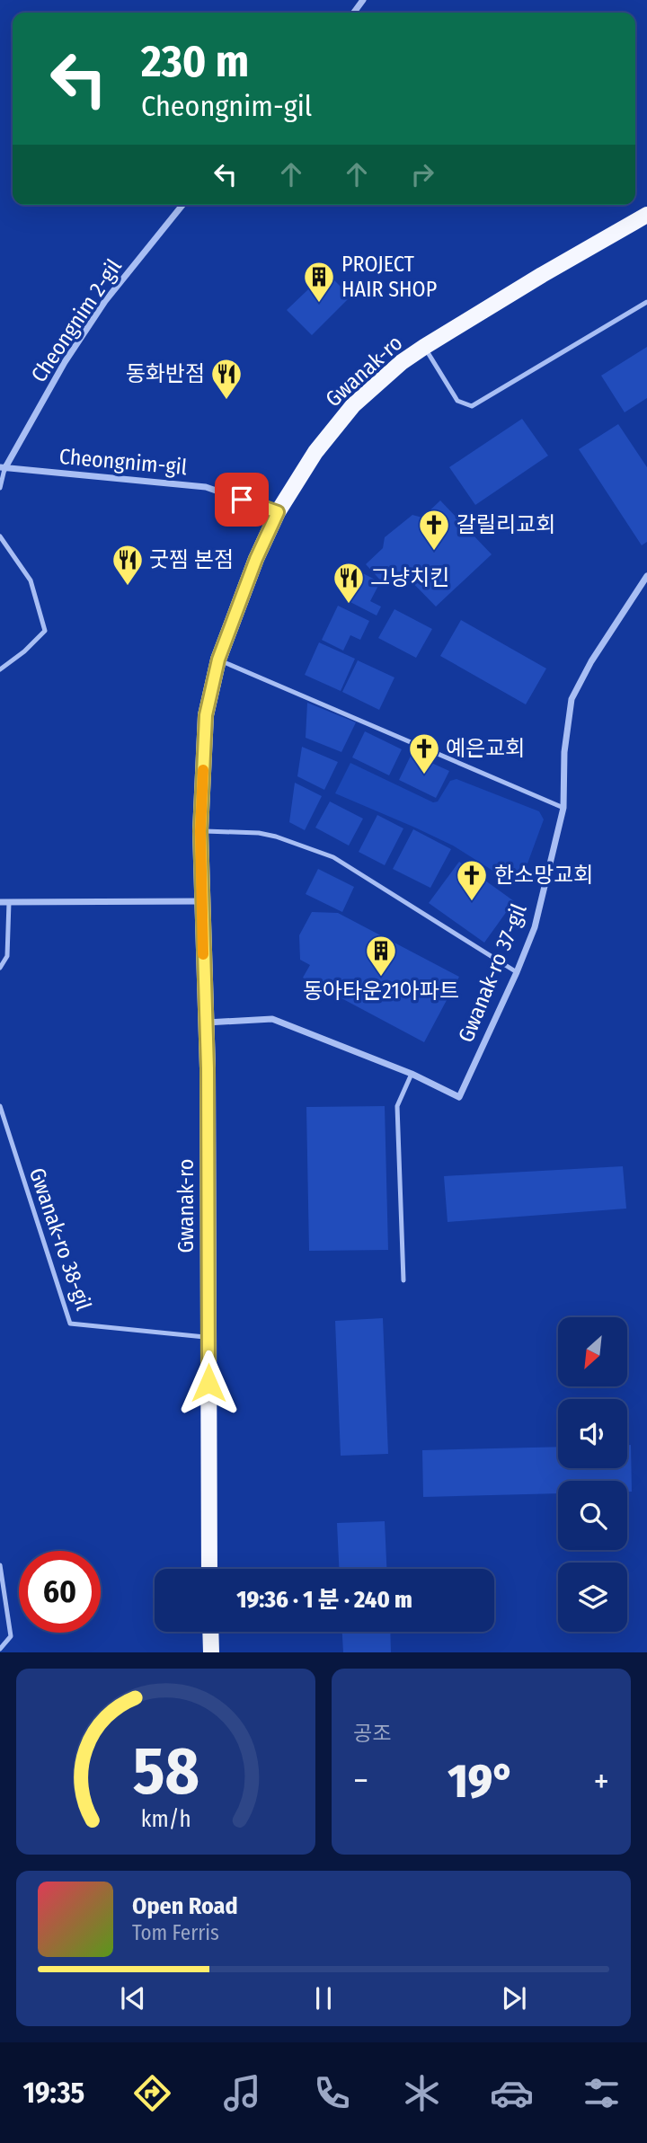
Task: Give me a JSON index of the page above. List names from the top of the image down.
{
  "streets": {
    "main road": ["Gwanak-ro"],
    "street": ["Cheongnim 2-gil", "Cheongnim-gil", "Gwanak-ro 37-gil"],
    "lane": ["Gwanak-ro 38-gil"]
  },
  "crossings": [
    ["Cheongnim 2-gil", "Cheongnim-gil"],
    ["Gwanak-ro", "Cheongnim-gil"],
    ["Gwanak-ro", "Gwanak-ro 37-gil"],
    ["Gwanak-ro", "Gwanak-ro 38-gil"]
  ],
  "places": {
    "building": ["PROJECT HAIR SHOP", "동아타운21아파트"],
    "restaurant": ["동화반점", "굿찜 본점", "그냥치킨"],
    "church": ["갈릴리교회", "예은교회", "한소망교회"]
  },
  "north": "bottom left",
  "page": {
    "turn": ["230 m", "Cheongnim-gil"],
    "limit": "60",
    "trip": "19:36 · 1 분 · 240 m",
    "tile": "공조",
    "heat": ["−", "19°", "+"],
    "song": ["Open Road", "Tom Ferris"],
    "tabs": "19:35",
    "gauge": ["58", "km/h"]
  }
}
